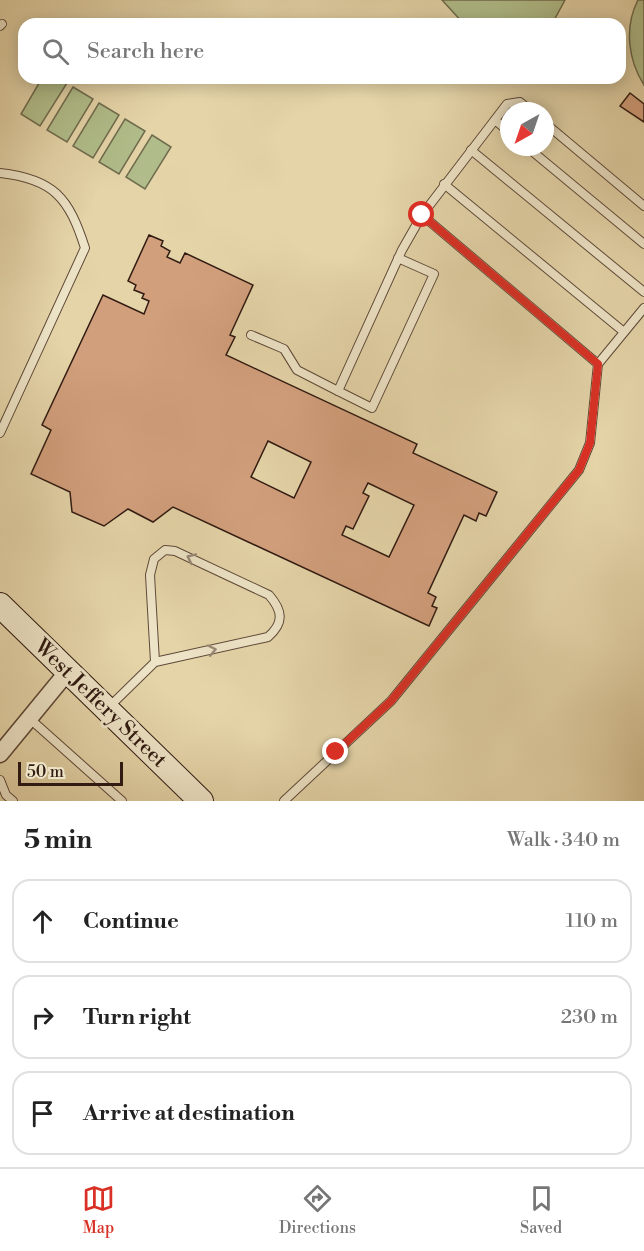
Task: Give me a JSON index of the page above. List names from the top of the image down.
{
  "streets": {
    "main road": ["West Jeffery Street"]
  },
  "scale_bar": "50 m",
  "north": "bottom left",
  "page": {
    "search": "Search here",
    "scale": "50 m",
    "heading": ["5 min", "Walk · 340 m"],
    "list": [
      ["Continue", "110 m"],
      ["Turn right", "230 m"],
      "Arrive at destination"
    ],
    "nav": ["Map", "Directions", "Saved"]
  }
}
